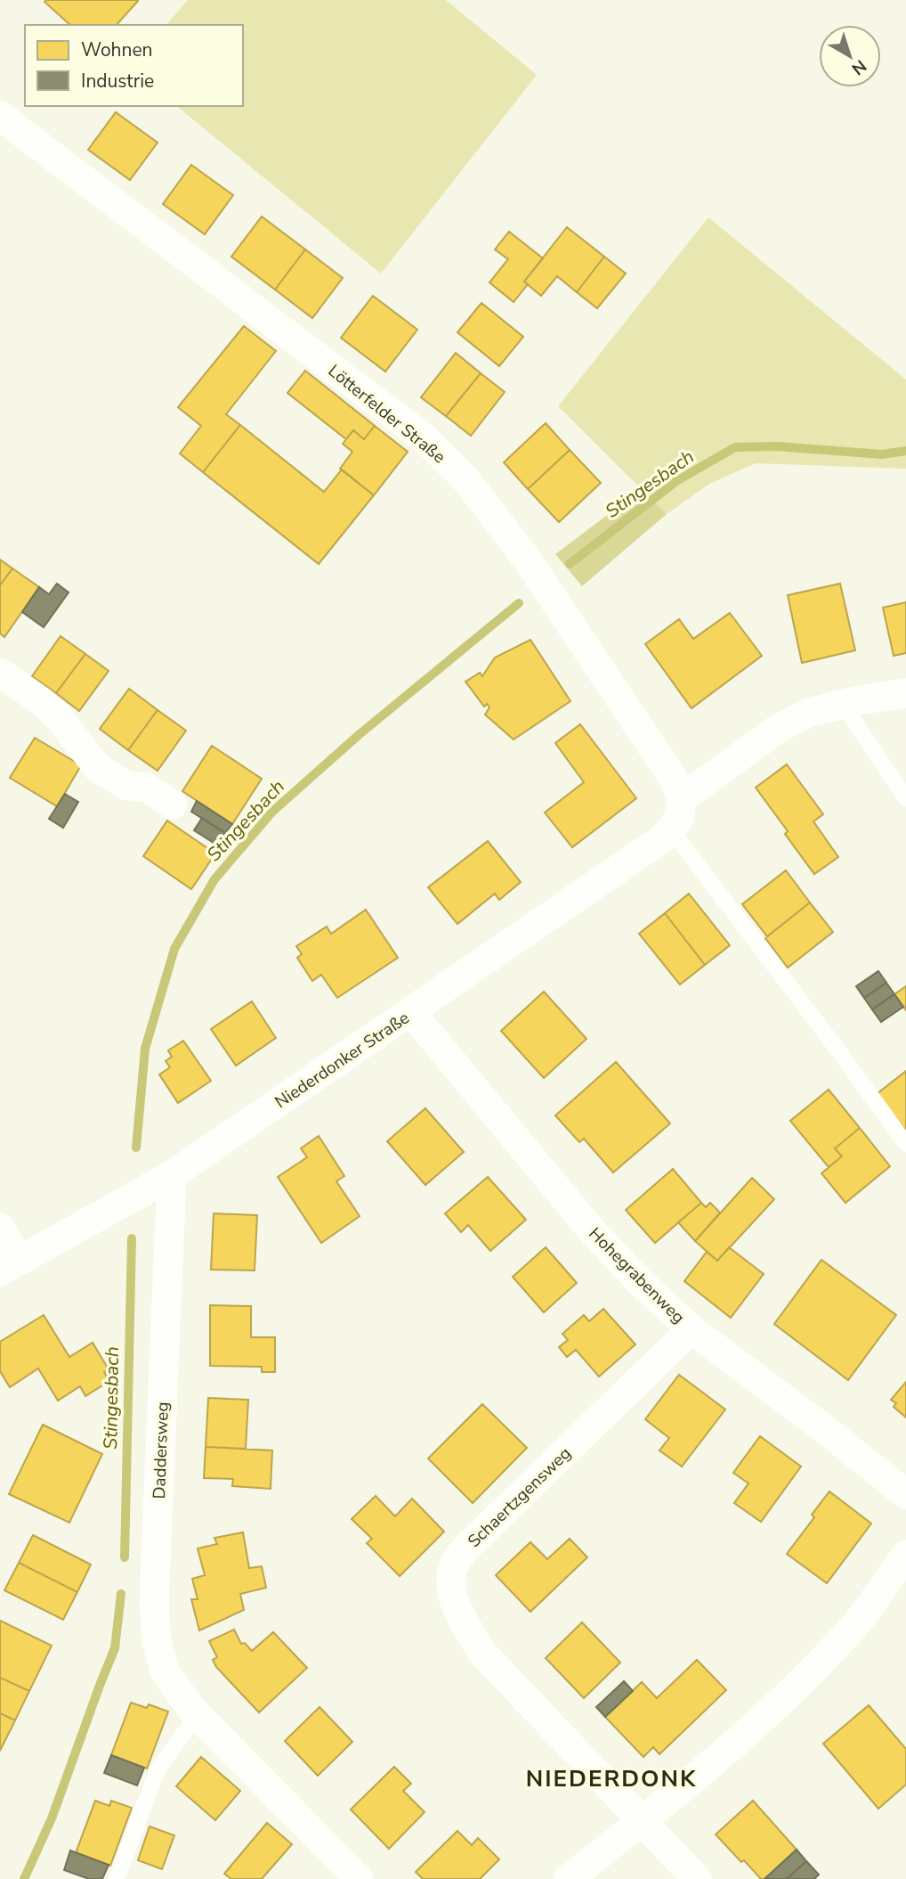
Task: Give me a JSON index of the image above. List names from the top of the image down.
{
  "streets": {
    "street": [
      "Lötterfelder Straße",
      "Niederdonker Straße",
      "Hohegrabenweg",
      "Daddersweg",
      "Schaertzgensweg"
    ]
  },
  "crossings": [
    ["Niederdonker Straße", "Hohegrabenweg"],
    ["Niederdonker Straße", "Daddersweg"],
    ["Hohegrabenweg", "Schaertzgensweg"]
  ],
  "districts": ["NIEDERDONK"],
  "water": ["Stingesbach"],
  "legend": ["Wohnen", "Industrie"],
  "north": "bottom right"
}
